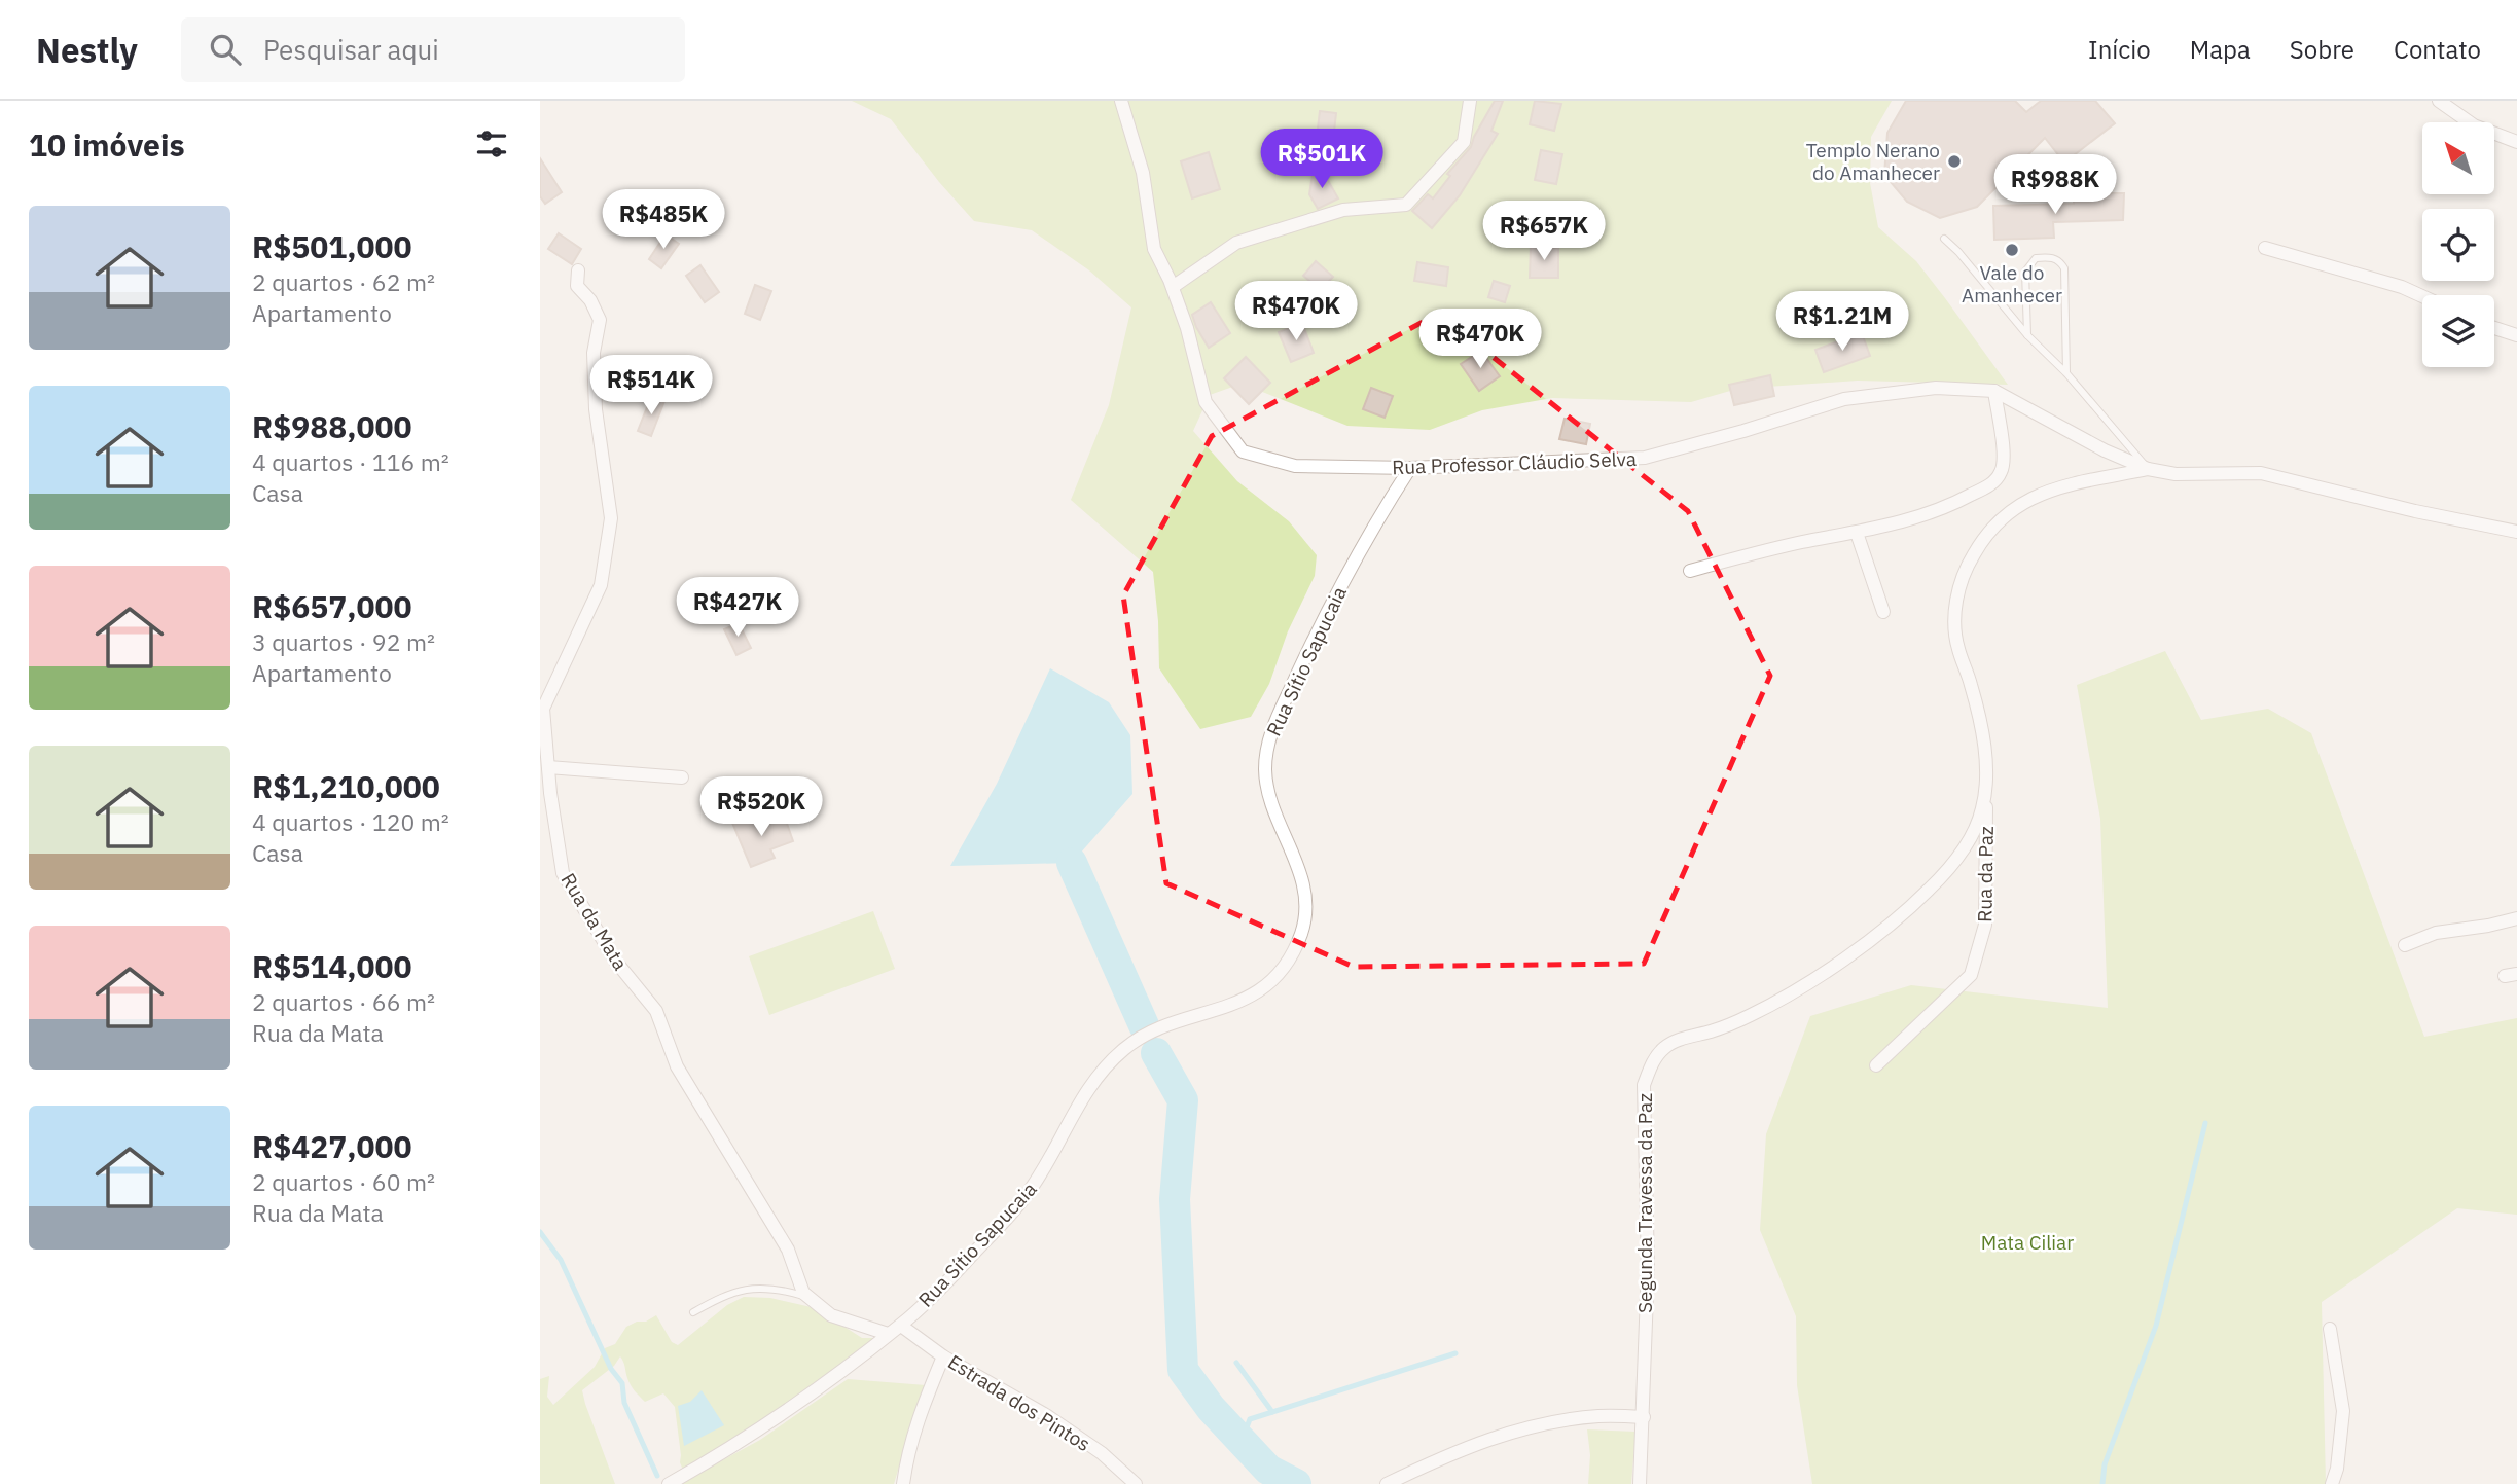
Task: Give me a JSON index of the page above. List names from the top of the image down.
{
  "streets": {
    "street": [
      "Rua Professor Cláudio Selva",
      "Rua Sítio Sapucaia",
      "Rua da Paz",
      "Rua da Mata",
      "Segunda Travessa da Paz",
      "Estrada dos Pintos"
    ]
  },
  "crossings": [
    ["Rua Professor Cláudio Selva", "Rua Sítio Sapucaia"],
    ["Rua Professor Cláudio Selva", "Segunda Travessa da Paz"],
    ["Rua Sítio Sapucaia", "Estrada dos Pintos"],
    ["Rua da Paz", "Segunda Travessa da Paz"]
  ],
  "parks": ["Mata Ciliar"],
  "places": ["Templo Nerano do Amanhecer", "Vale do Amanhecer"],
  "north": "top left",
  "page": {
    "header": "Nestly",
    "search": "Pesquisar aqui",
    "nav": [
      "Início",
      "Mapa",
      "Sobre",
      "Contato"
    ],
    "heading": "10 imóveis",
    "price": [
      "R$501K",
      "R$988K",
      "R$485K",
      "R$657K",
      "R$470K",
      "R$1.21M",
      "R$470K",
      "R$514K",
      "R$427K",
      "R$520K"
    ],
    "list": [
      {
        "name": "R$501,000",
        "note": "2 quartos · 62 m² · Apartamento"
      },
      {
        "name": "R$988,000",
        "note": "4 quartos · 116 m² · Casa"
      },
      {
        "name": "R$657,000",
        "note": "3 quartos · 92 m² · Apartamento"
      },
      {
        "name": "R$1,210,000",
        "note": "4 quartos · 120 m² · Casa"
      },
      {
        "name": "R$514,000",
        "note": "2 quartos · 66 m² · Rua da Mata"
      },
      {
        "name": "R$427,000",
        "note": "2 quartos · 60 m² · Rua da Mata"
      }
    ]
  }
}
